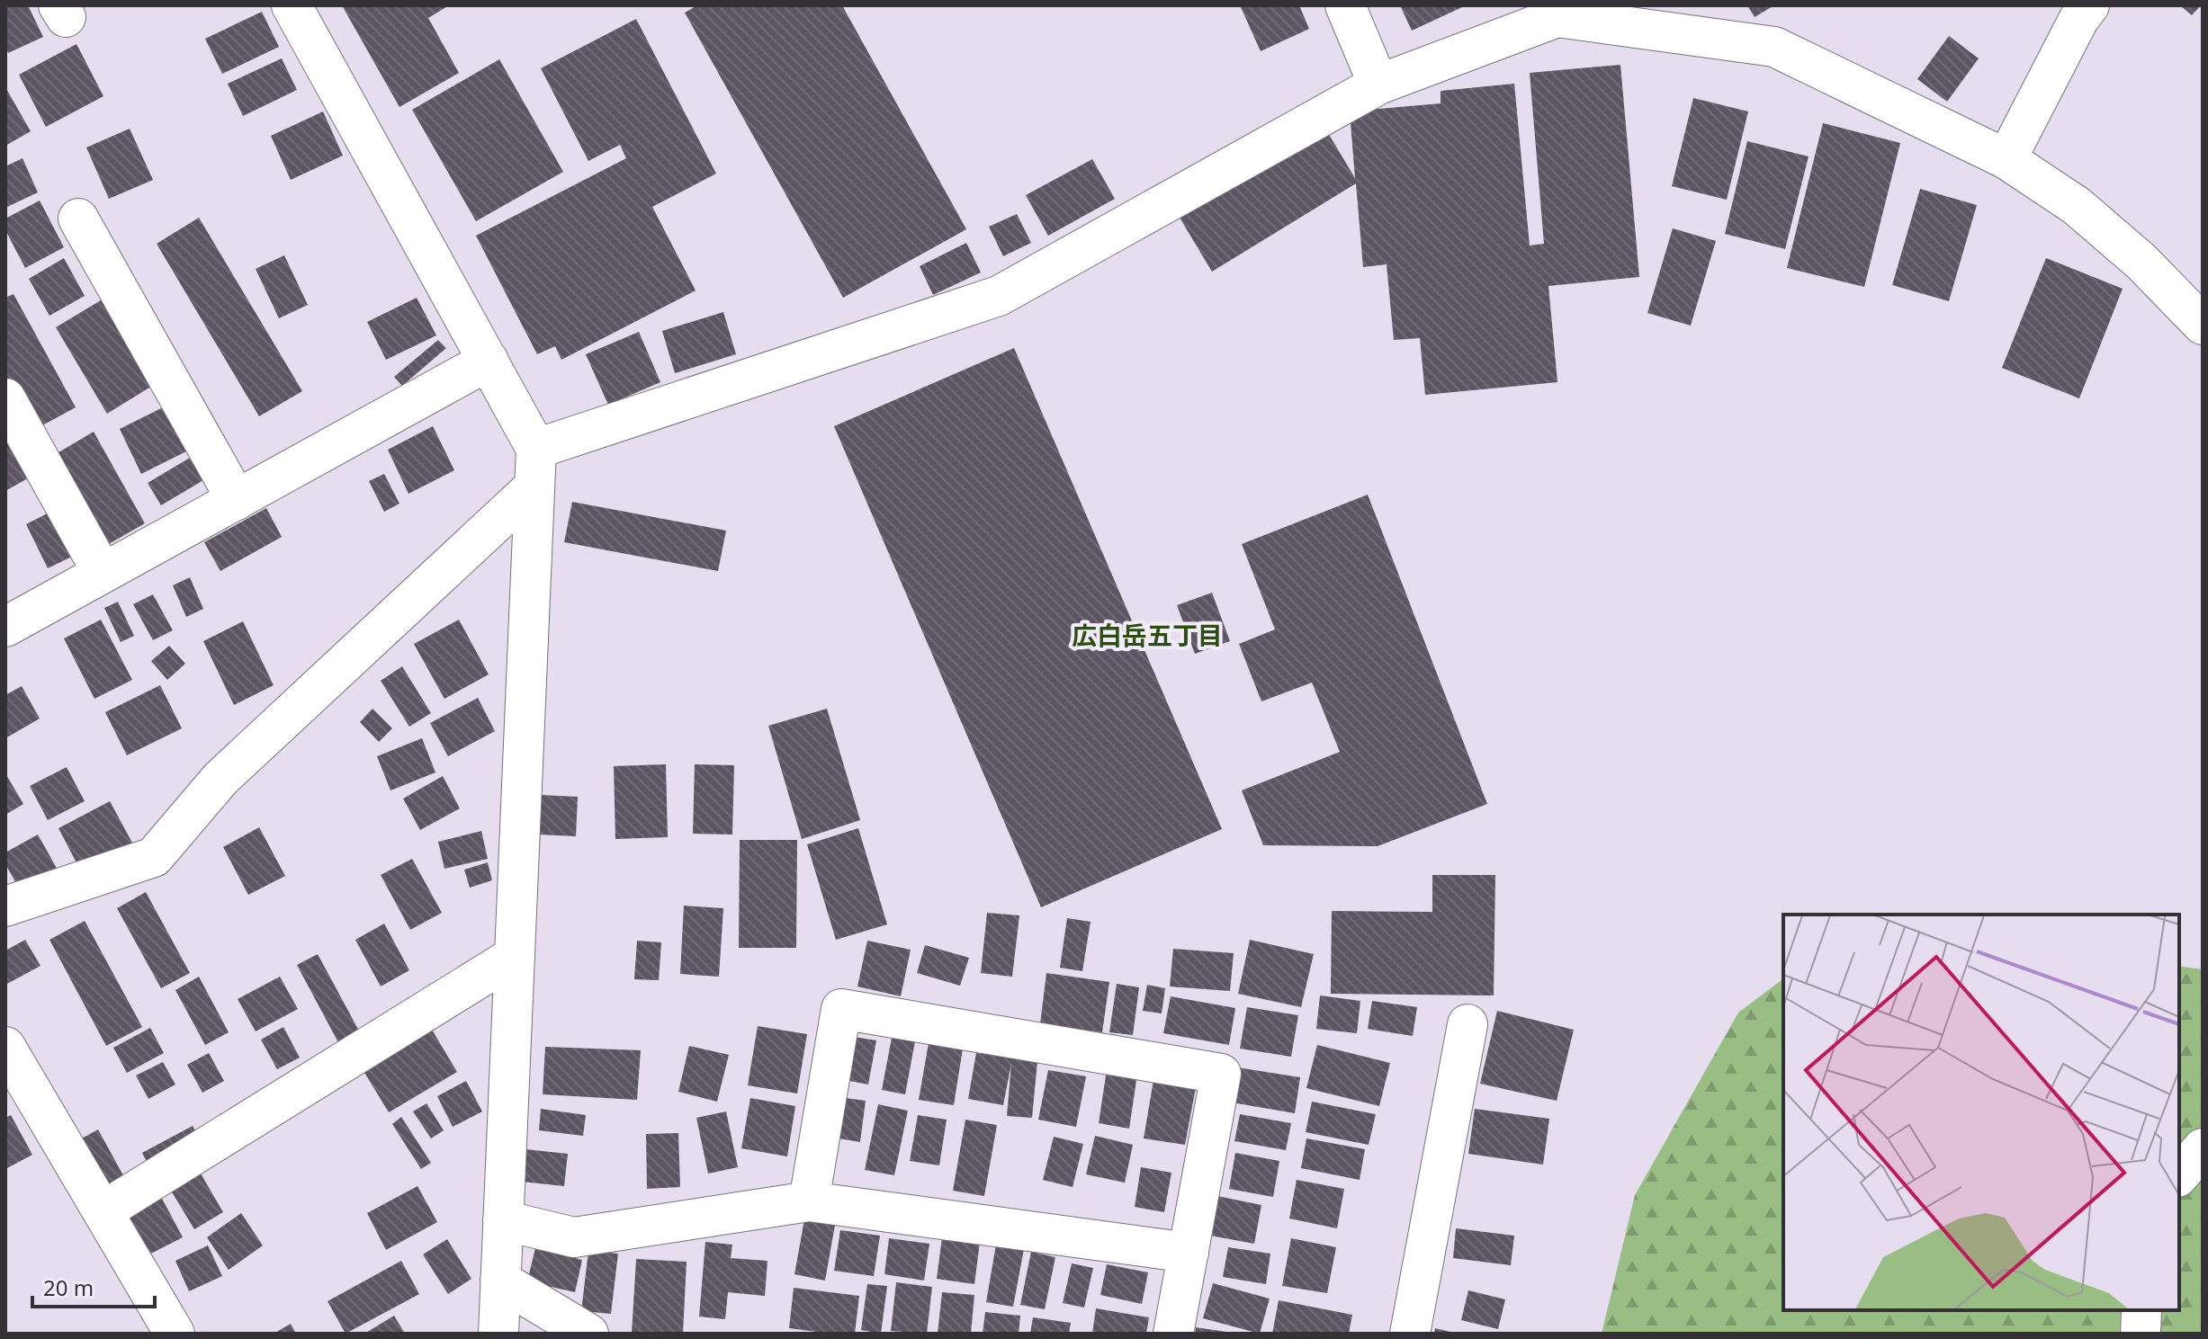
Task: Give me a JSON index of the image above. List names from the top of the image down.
{
  "districts": ["広白岳五丁目"],
  "scale_bar": "20 m"
}
